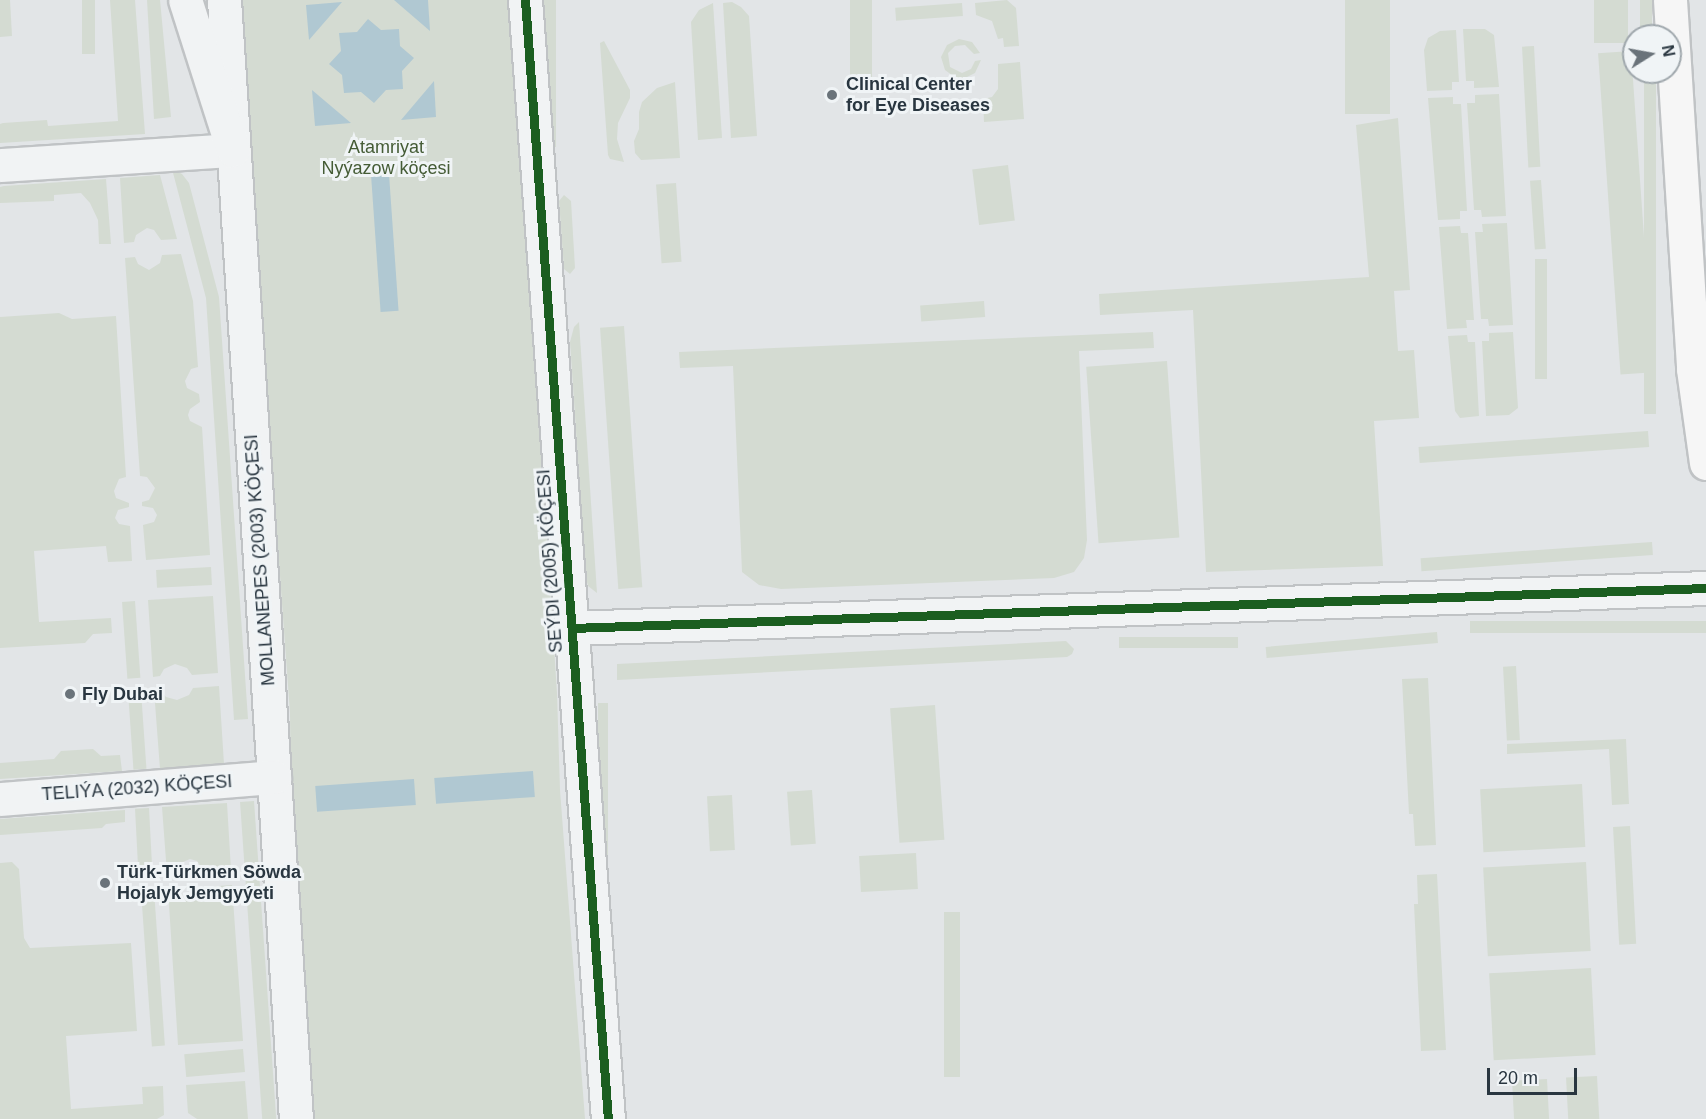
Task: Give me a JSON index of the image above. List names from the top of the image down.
{
  "streets": {
    "street": ["MOLLANEPES (2003) KÖÇESI", "SEÝDI (2005) KÖÇESI", "TELIÝA (2032) KÖÇESI"]
  },
  "crossings": [
    ["MOLLANEPES (2003) KÖÇESI", "TELIÝA (2032) KÖÇESI"]
  ],
  "parks": ["Atamriyat Nyýazow köçesi"],
  "places": ["Clinical Center for Eye Diseases", "Fly Dubai", "Türk-Türkmen Söwda Hojalyk Jemgyýeti"],
  "scale_bar": "20 m",
  "north": "right"
}
